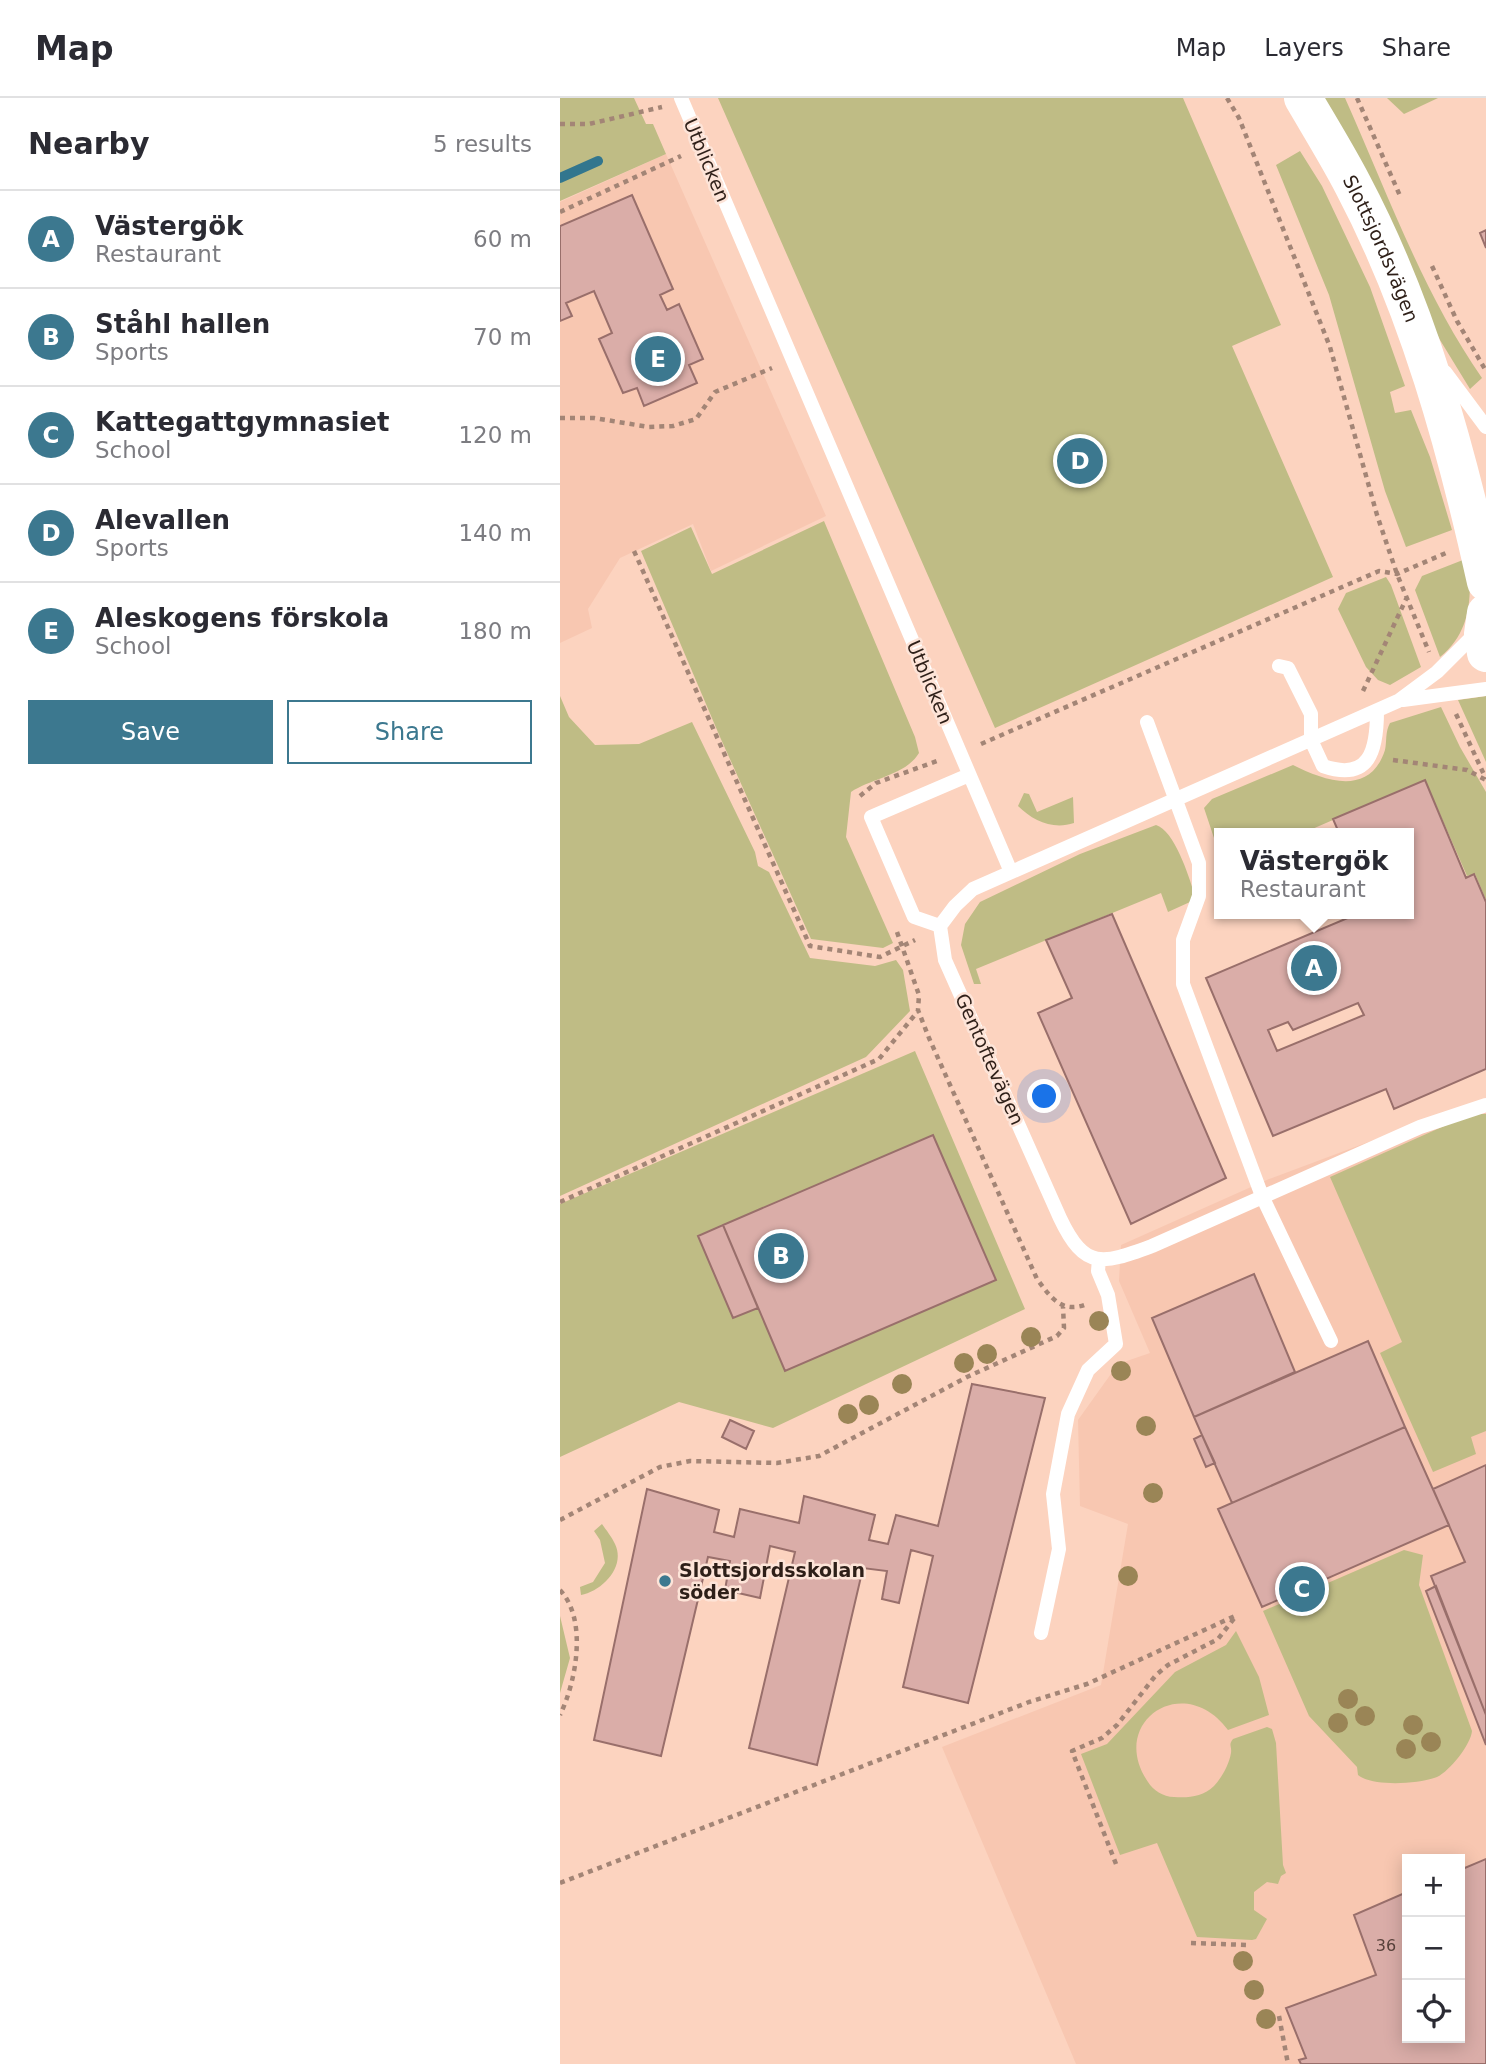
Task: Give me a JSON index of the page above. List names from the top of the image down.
{
  "streets": {
    "main road": ["Slottsjordsvägen"],
    "lane": ["Utblicken", "Gentoftevägen"]
  },
  "places": ["Slottsjordsskolan söder"],
  "house_numbers": ["36"],
  "page": {
    "header": "Map",
    "nav": ["Map", "Layers", "Share"],
    "heading": ["Nearby", "5 results"],
    "list": [
      {
        "mark": "A",
        "name": "Västergök",
        "note": "Restaurant",
        "value": "60 m"
      },
      {
        "mark": "B",
        "name": "Ståhl hallen",
        "note": "Sports",
        "value": "70 m"
      },
      {
        "mark": "C",
        "name": "Kattegattgymnasiet",
        "note": "School",
        "value": "120 m"
      },
      {
        "mark": "D",
        "name": "Alevallen",
        "note": "Sports",
        "value": "140 m"
      },
      {
        "mark": "E",
        "name": "Aleskogens förskola",
        "note": "School",
        "value": "180 m"
      }
    ],
    "pins": [
      "E",
      "D",
      "A",
      "B",
      "C"
    ],
    "buttons": ["Save", "Share"],
    "popup": ["Västergök", "Restaurant"],
    "map_buttons": ["+", "−"]
  }
}
